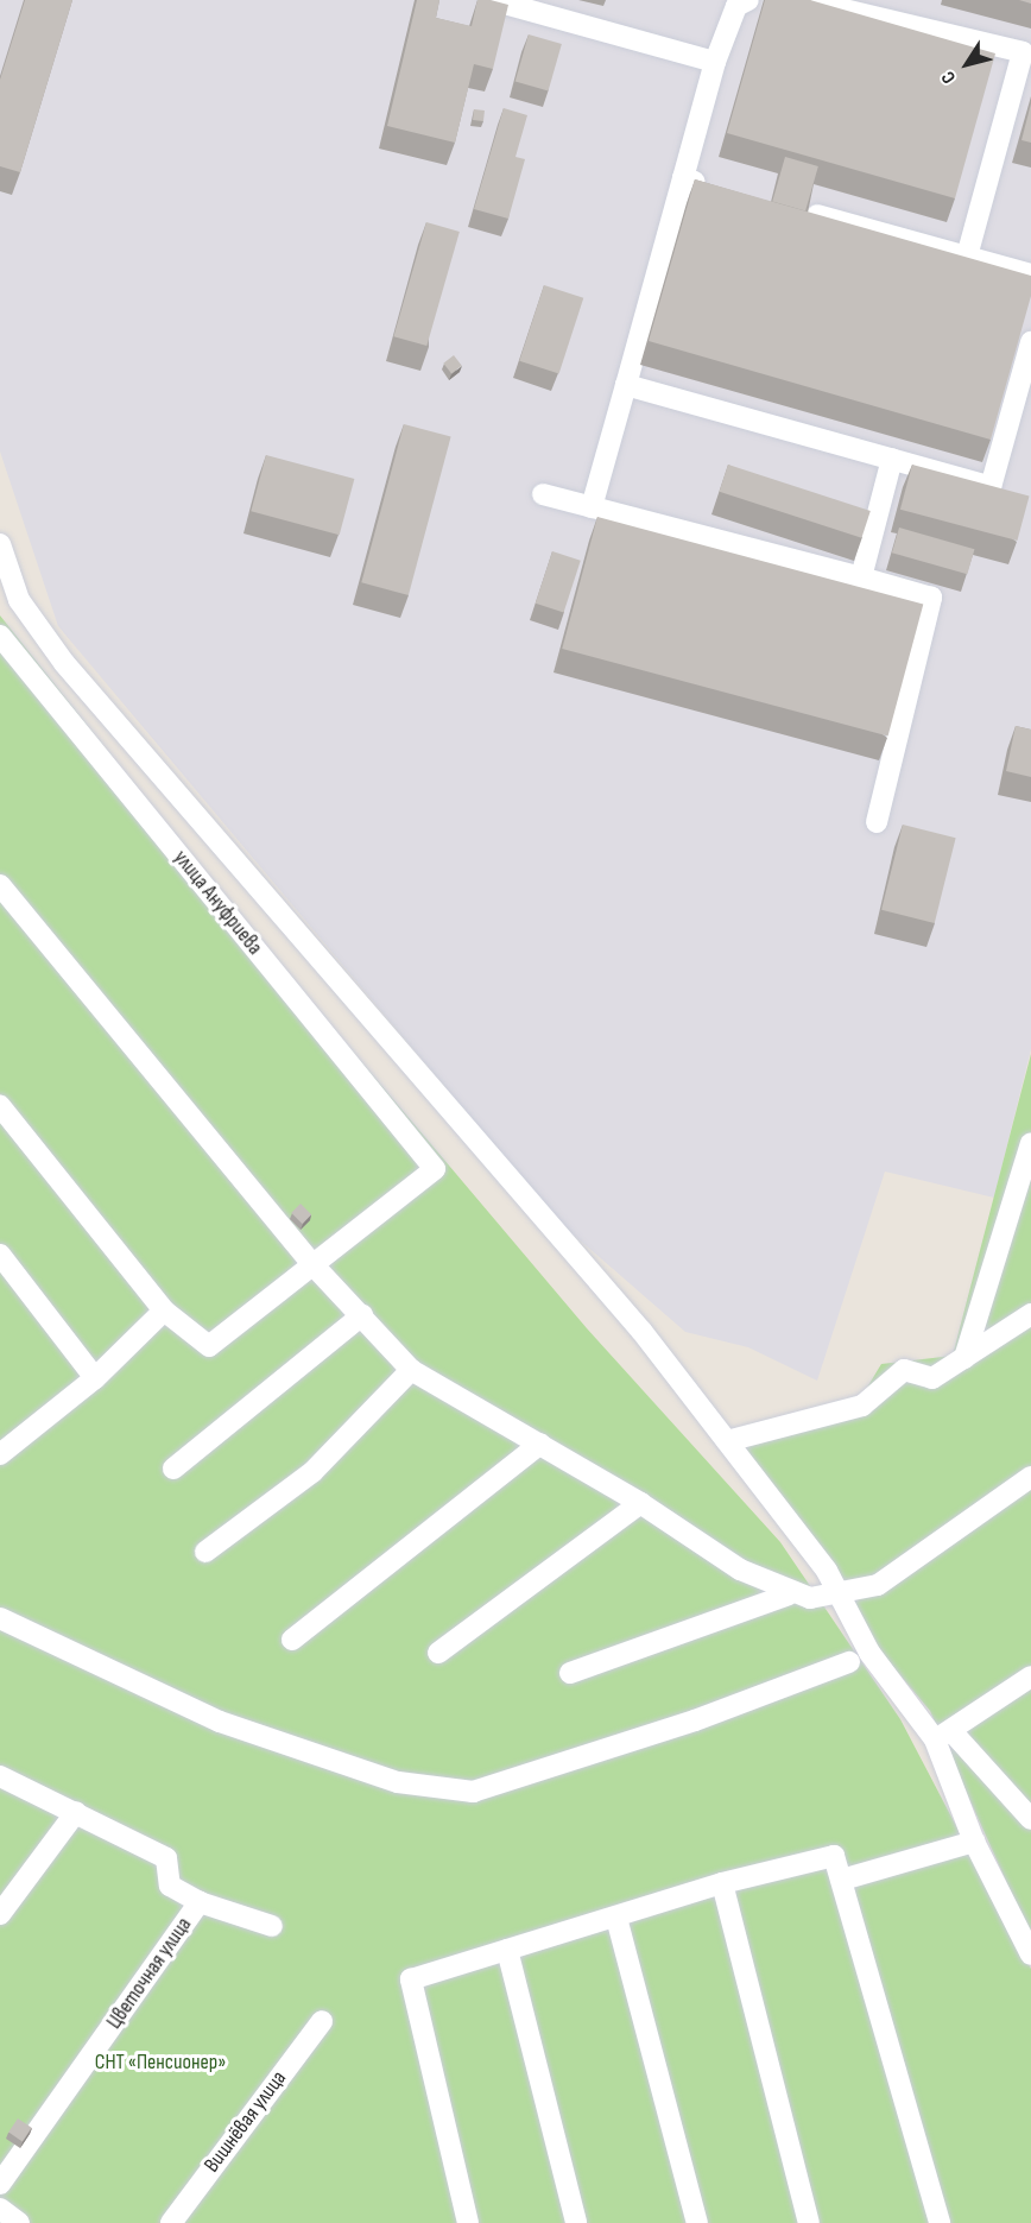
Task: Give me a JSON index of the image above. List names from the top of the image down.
{
  "streets": {
    "street": ["улица Ануфриева", "Цветочная улица", "Вишнёвая улица"]
  },
  "parks": ["СНТ «Пенсионер»"],
  "north": "bottom left"
}
